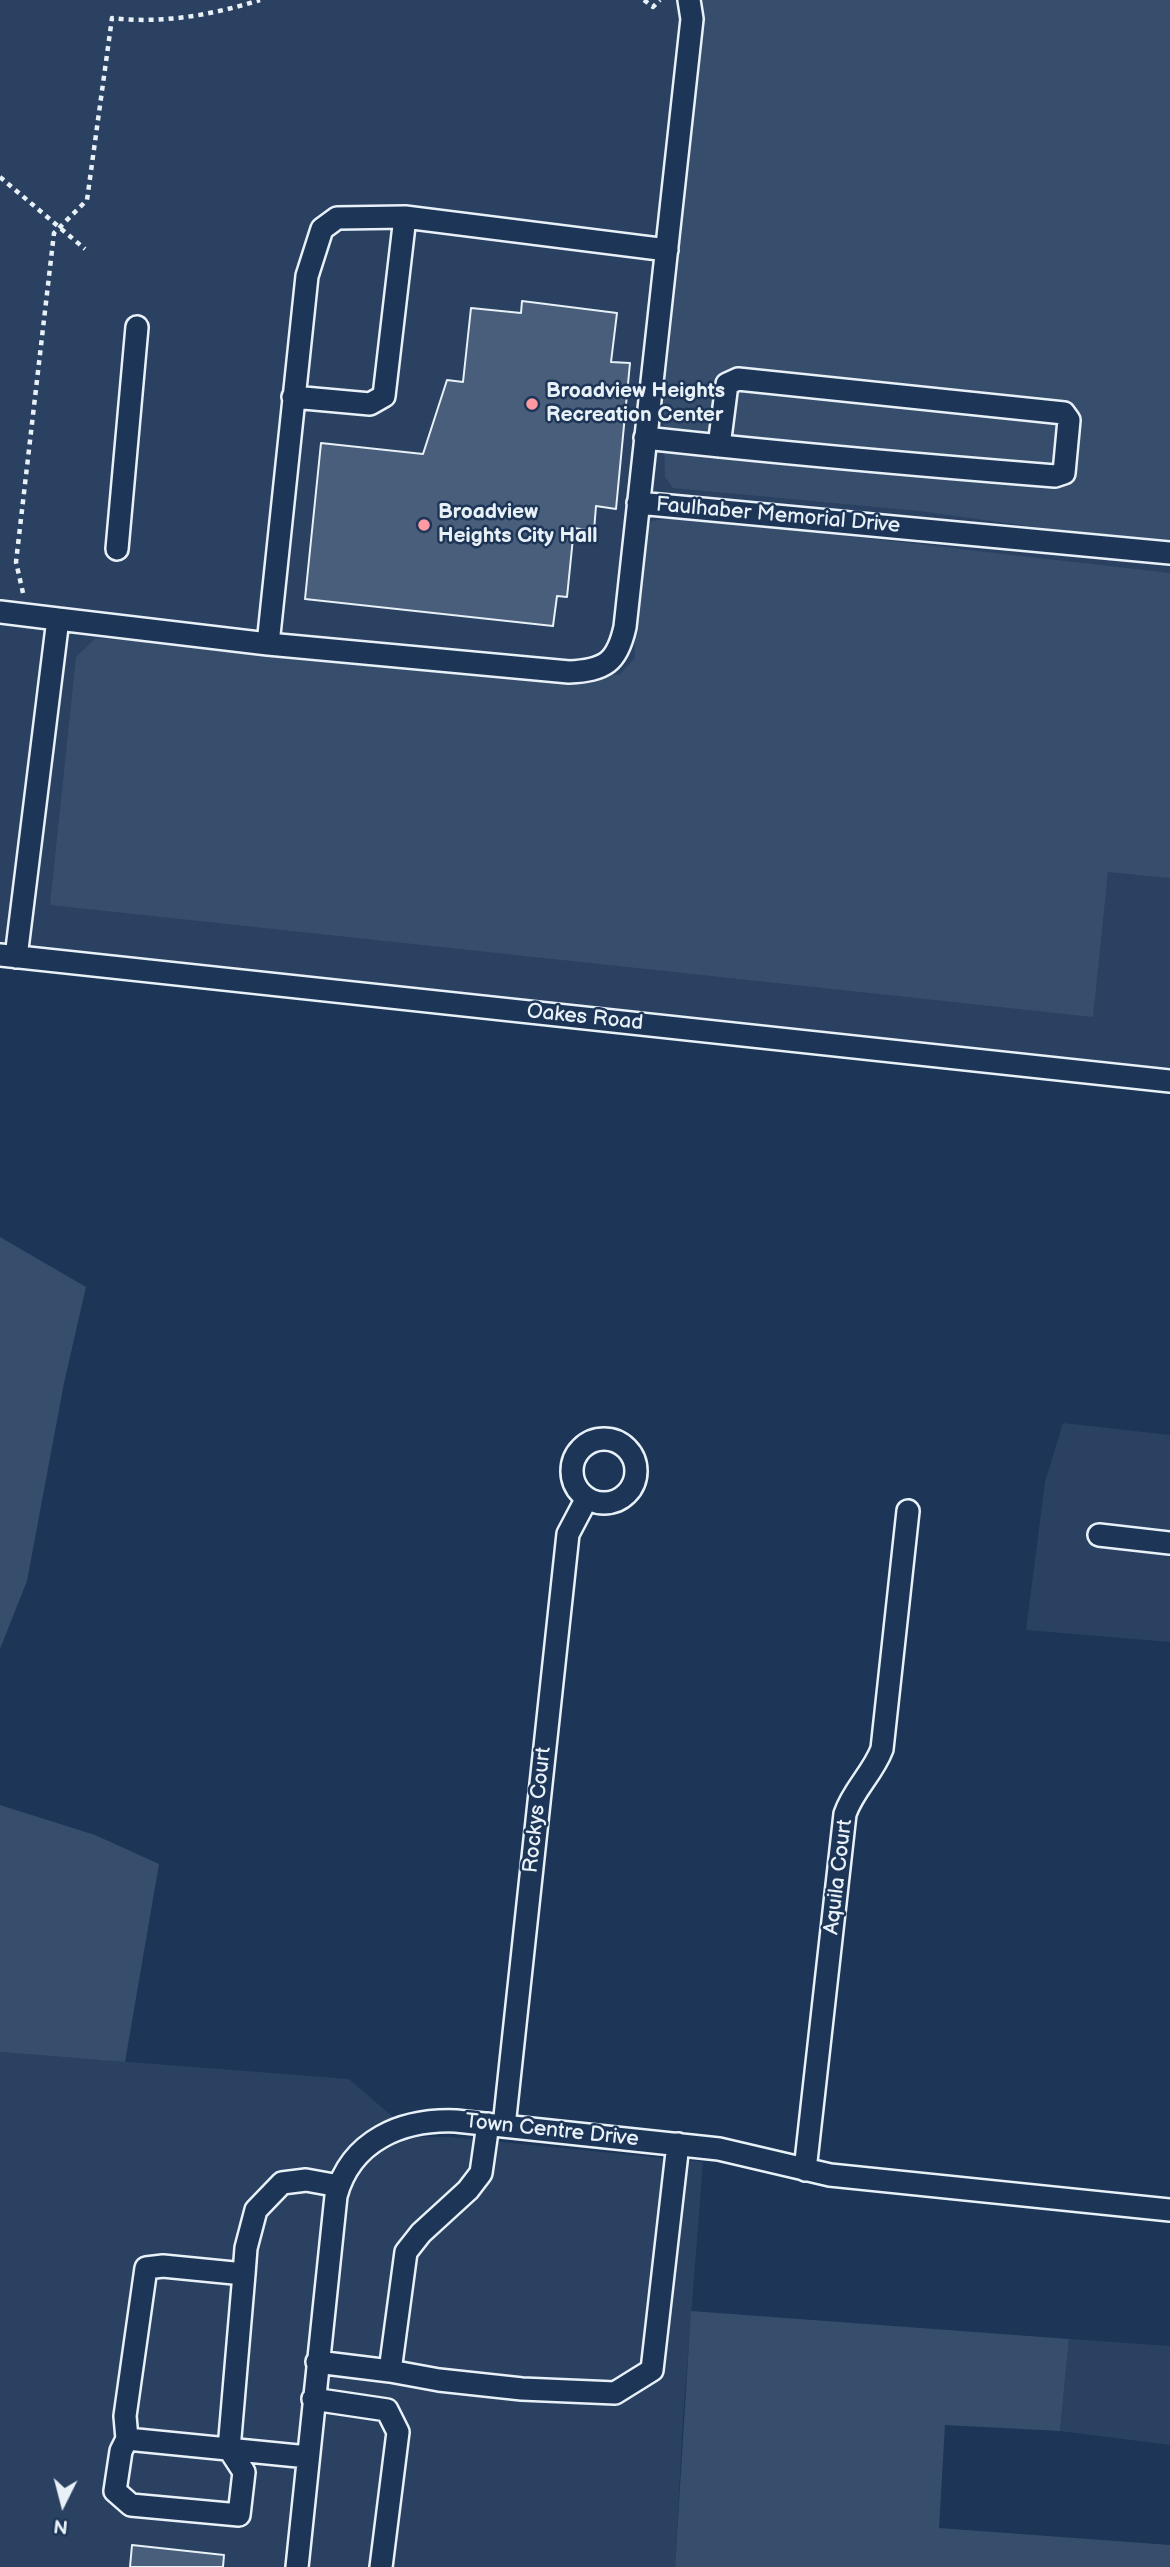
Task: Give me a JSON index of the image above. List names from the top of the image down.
{
  "streets": {
    "street": [
      "Faulhaber Memorial Drive",
      "Oakes Road",
      "Rockys Court",
      "Aquila Court",
      "Town Centre Drive"
    ]
  },
  "crossings": [
    ["Rockys Court", "Town Centre Drive"],
    ["Aquila Court", "Town Centre Drive"]
  ],
  "places": ["Broadview Heights Recreation Center", "Broadview Heights City Hall"],
  "north": "bottom"
}
